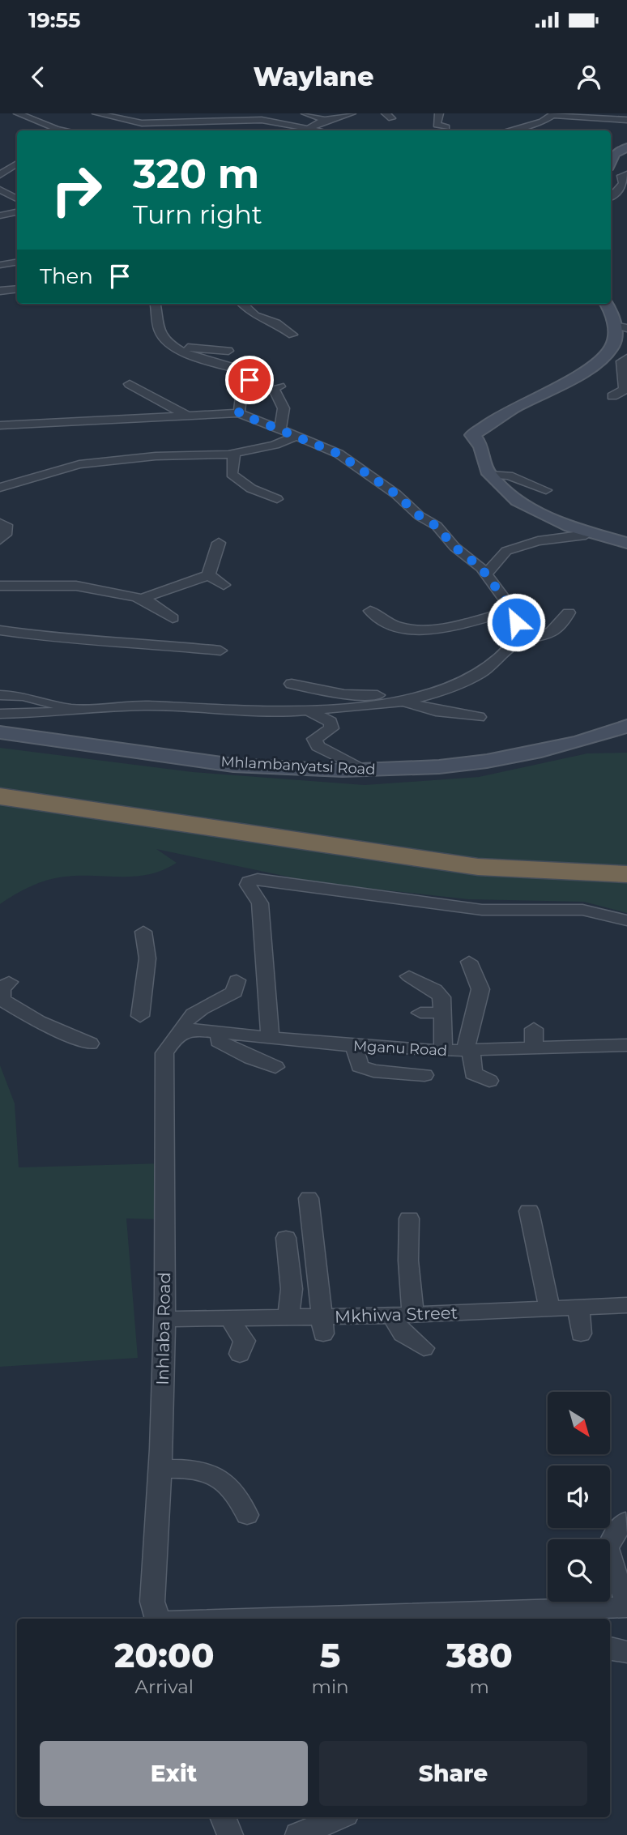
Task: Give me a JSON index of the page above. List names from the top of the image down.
{
  "streets": {
    "main road": ["Mhlambanyatsi Road"],
    "street": ["Mganu Road", "Mkhiwa Street", "Inhlaba Road"]
  },
  "crossings": [
    ["Mganu Road", "Inhlaba Road"],
    ["Mkhiwa Street", "Inhlaba Road"]
  ],
  "north": "bottom right",
  "page": {
    "status": "19:55",
    "header": "Waylane",
    "turn": ["320 m", "Turn right"],
    "then": "Then",
    "eta": [
      "20:00",
      "Arrival",
      "5",
      "min",
      "380",
      "m"
    ],
    "buttons": ["Exit", "Share"]
  }
}
